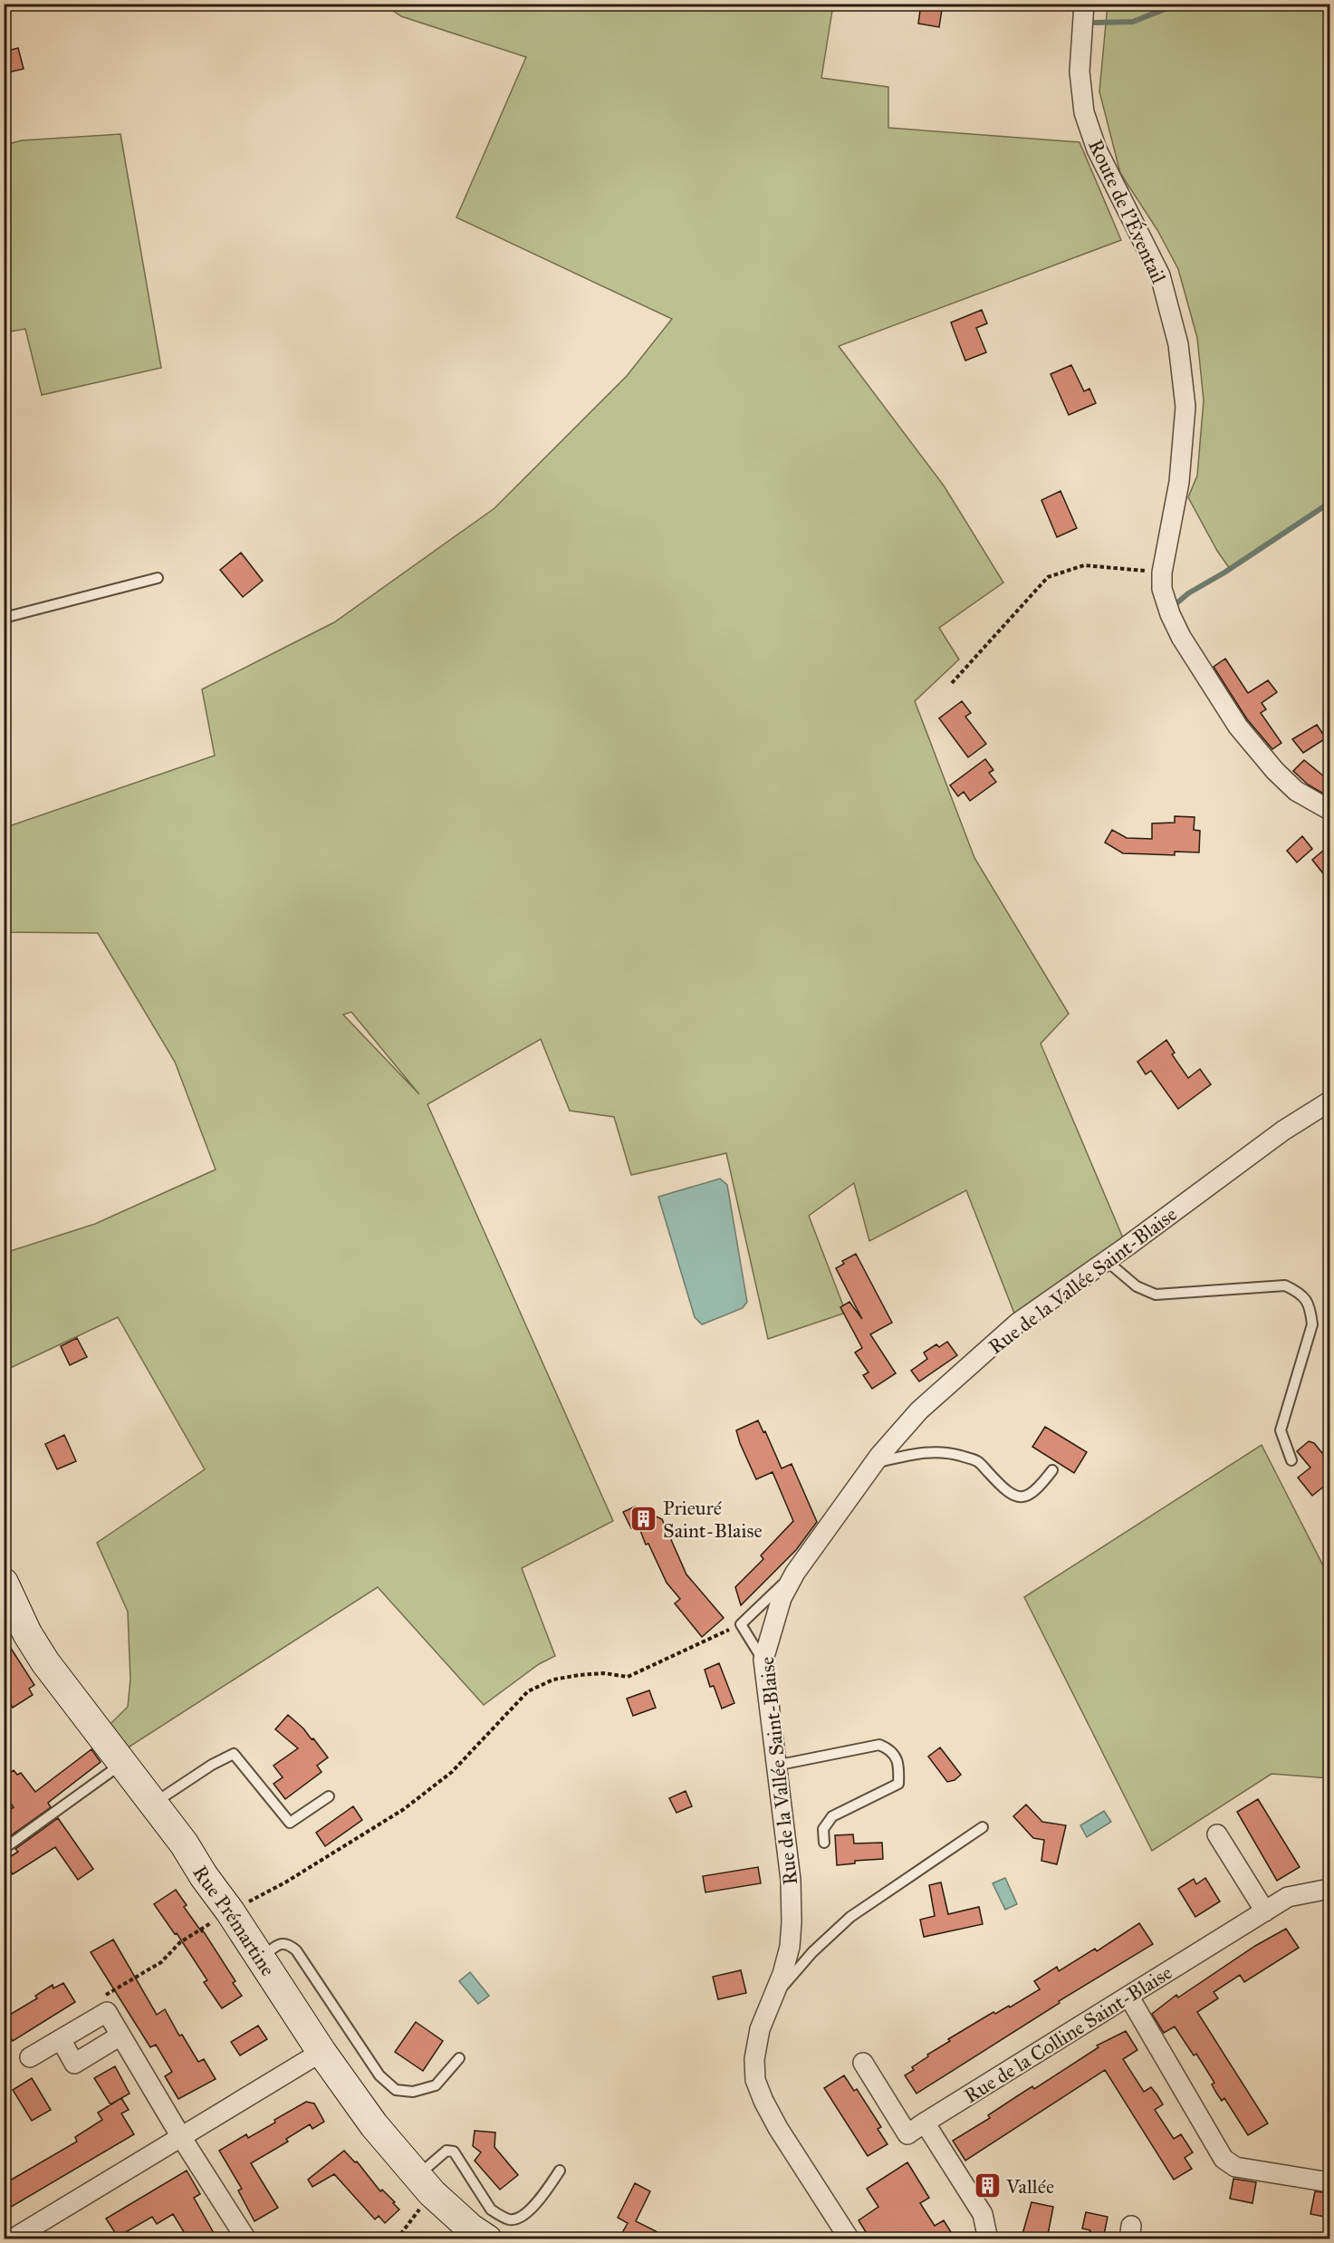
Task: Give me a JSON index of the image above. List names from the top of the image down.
{
  "streets": {
    "street": [
      "Route de l'Éventail",
      "Rue de la Vallée Saint-Blaise",
      "Rue Prémartine",
      "Rue de la Colline Saint-Blaise"
    ]
  },
  "places": {
    "building": ["Prieuré Saint-Blaise", "Vallée"]
  }
}
